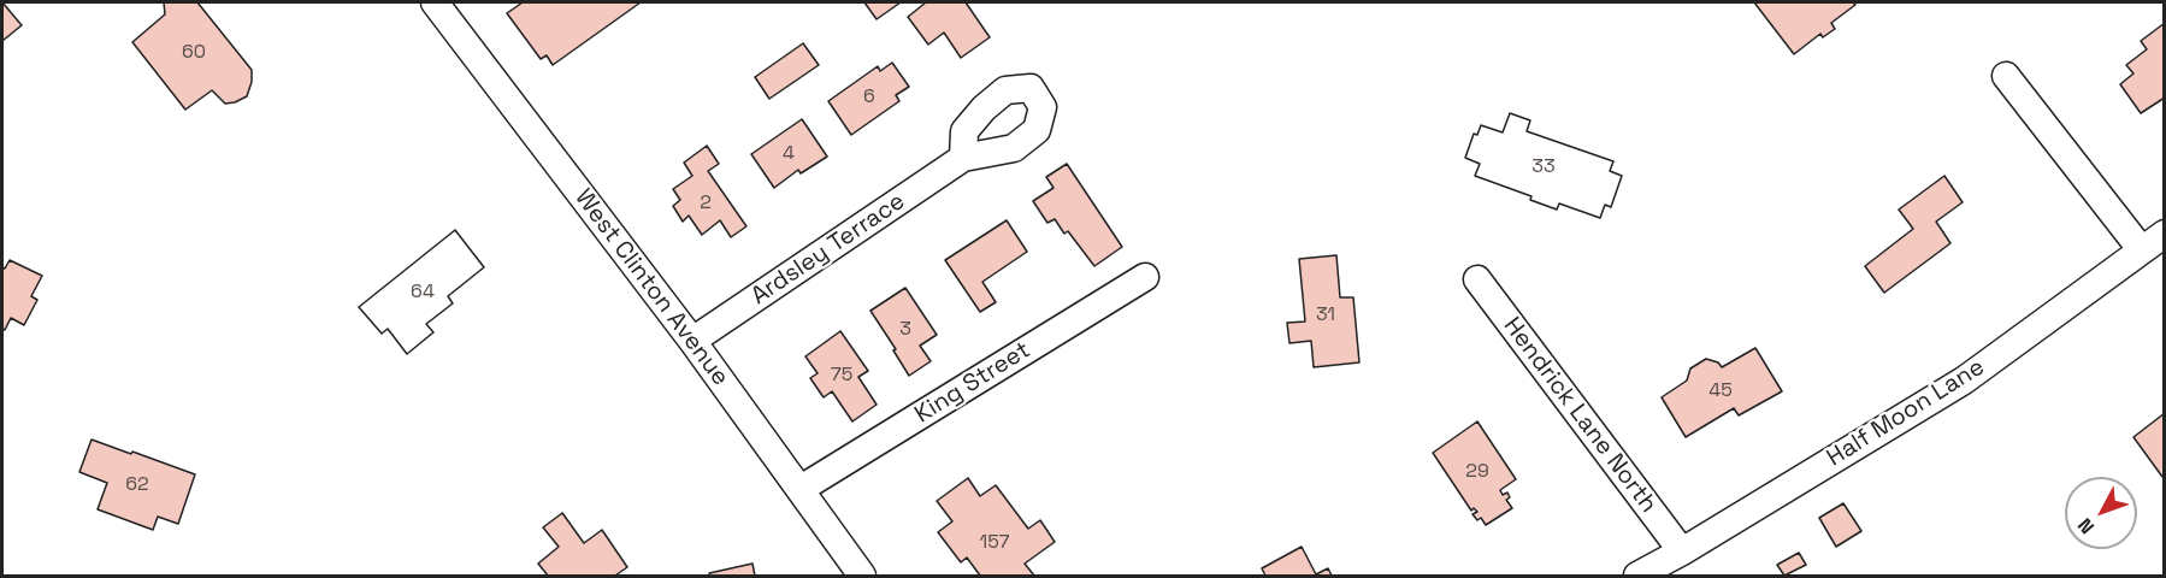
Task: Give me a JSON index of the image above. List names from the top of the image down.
{
  "streets": {
    "street": [
      "Ardsley Terrace",
      "West Clinton Avenue",
      "King Street",
      "Half Moon Lane",
      "Hendrick Lane North"
    ]
  },
  "crossings": [
    ["Ardsley Terrace", "West Clinton Avenue"],
    ["West Clinton Avenue", "King Street"],
    ["Half Moon Lane", "Hendrick Lane North"]
  ],
  "house_numbers": [
    "60",
    "6",
    "4",
    "33",
    "2",
    "64",
    "31",
    "3",
    "75",
    "45",
    "29",
    "62",
    "157"
  ],
  "north": "bottom left"
}
